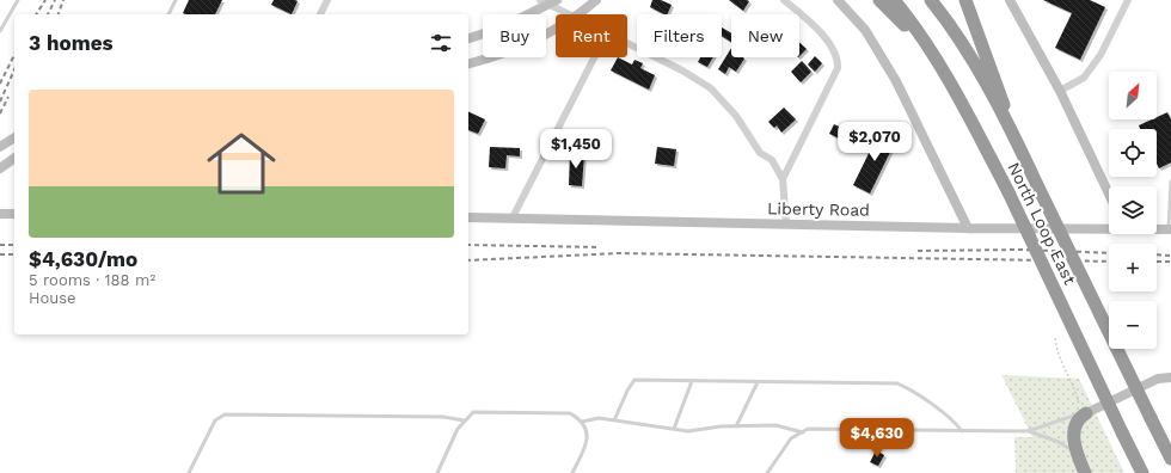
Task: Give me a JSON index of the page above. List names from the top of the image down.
{
  "streets": {
    "highway": ["North Loop East"],
    "main road": ["Liberty Road"]
  },
  "north": "top right",
  "page": {
    "chip": [
      "Buy",
      "Rent",
      "Filters",
      "New"
    ],
    "heading": "3 homes",
    "map_buttons": ["+", "−"],
    "list": [
      {
        "name": "$4,630/mo",
        "note": "5 rooms · 188 m² · House"
      }
    ],
    "price": ["$2,070", "$1,450", "$4,630"]
  }
}
